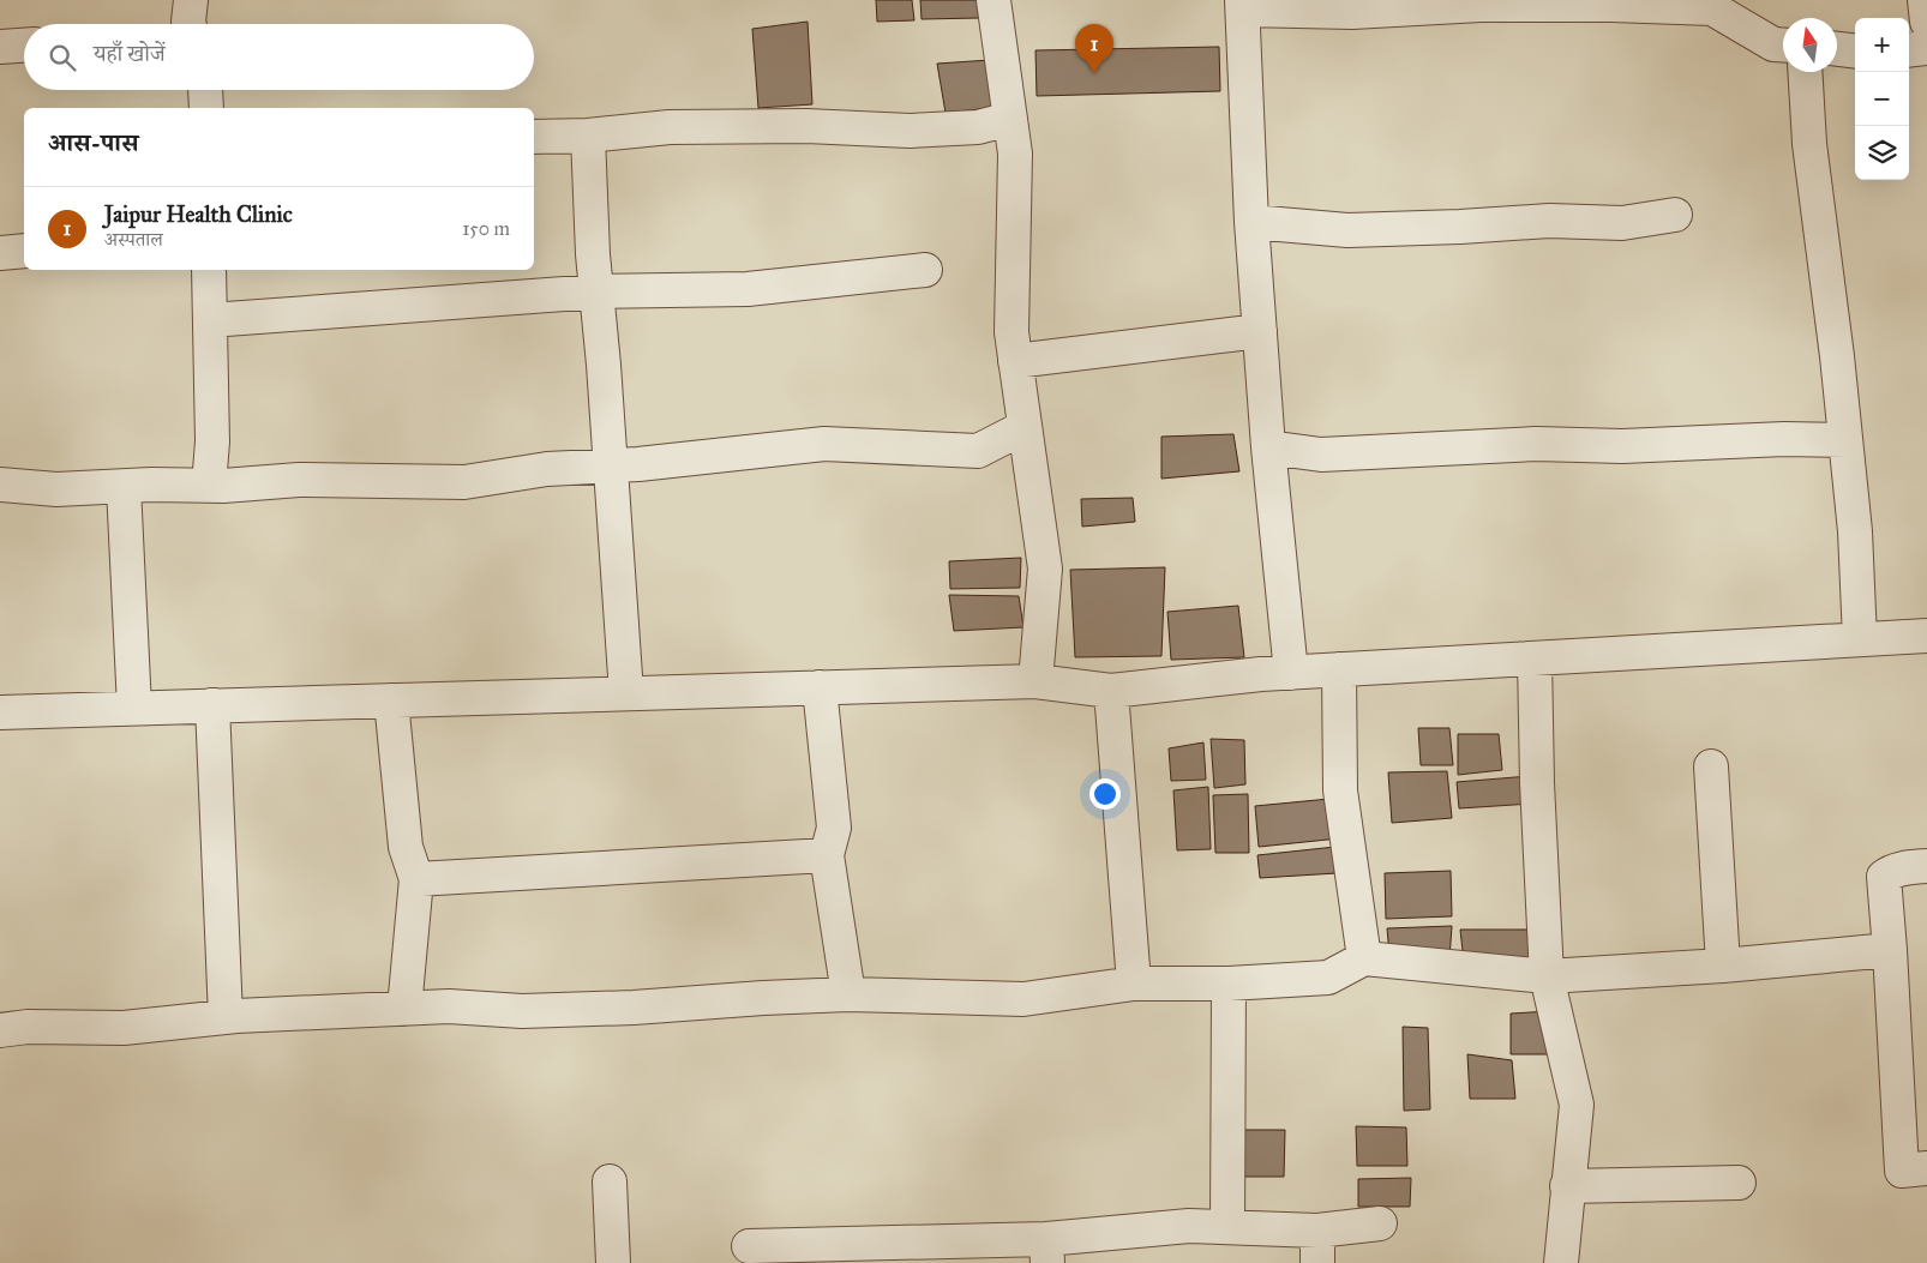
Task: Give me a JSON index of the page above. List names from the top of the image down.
{
  "north": "top",
  "page": {
    "map_buttons": ["+", "−"],
    "pins": "1",
    "search": "यहाँ खोजें",
    "heading": "आस-पास",
    "list": [
      {
        "mark": "1",
        "name": "Jaipur Health Clinic",
        "note": "अस्पताल",
        "value": "150 m"
      }
    ]
  }
}
